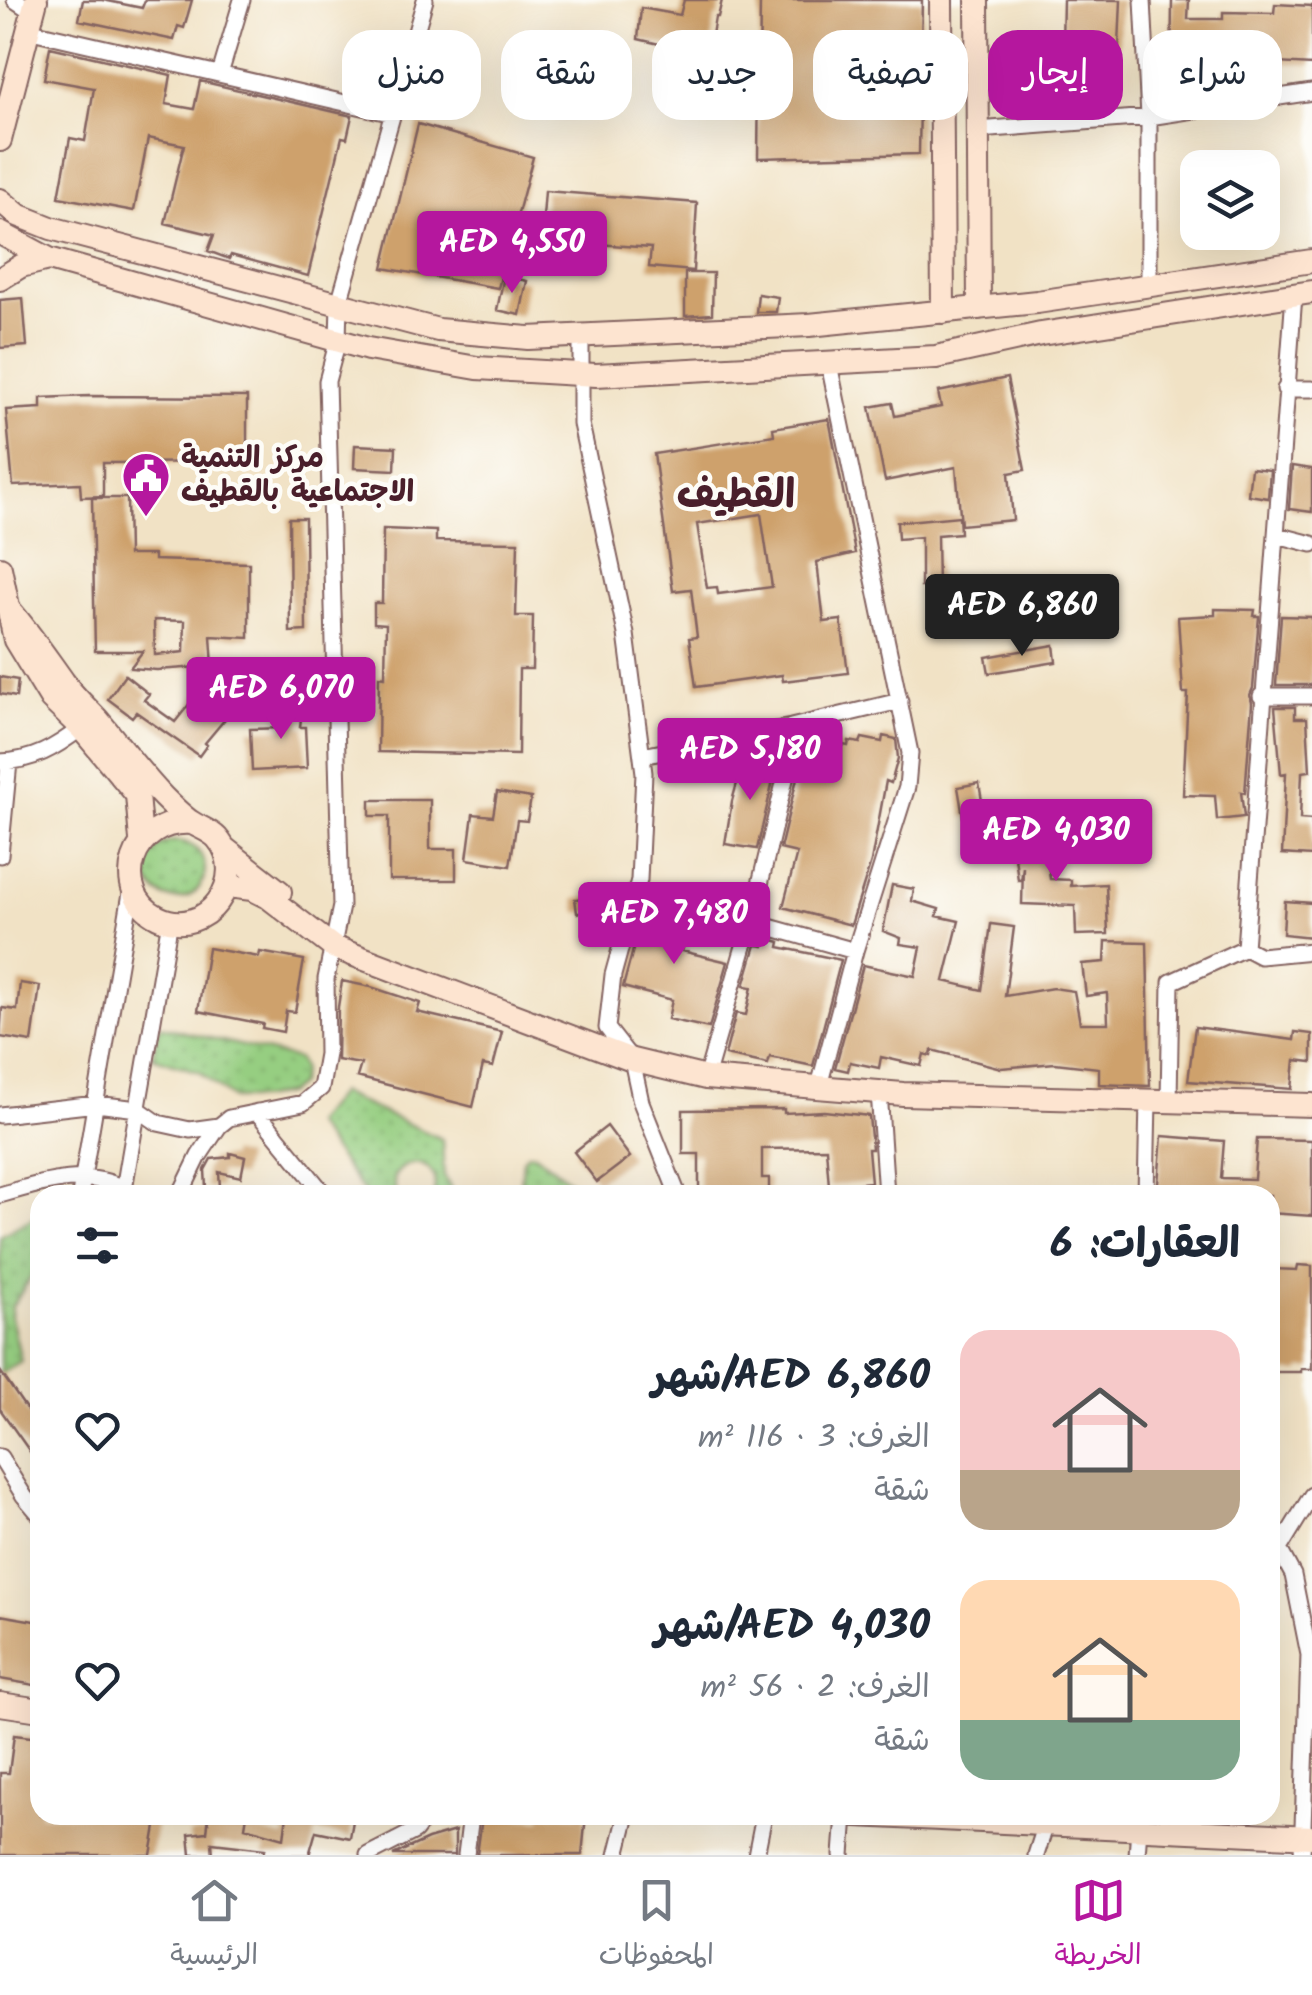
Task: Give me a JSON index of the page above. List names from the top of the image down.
{
  "districts": ["القطيف"],
  "places": {
    "public building": ["مركز التنمية الاجتماعية بالقطيف"]
  },
  "page": {
    "chip": [
      "شراء",
      "إيجار",
      "تصفية",
      "جديد",
      "شقة",
      "منزل"
    ],
    "price": [
      "AED 4,550",
      "AED 6,860",
      "AED 6,070",
      "AED 5,180",
      "AED 4,030",
      "AED 7,480"
    ],
    "heading": "العقارات: 6",
    "list": [
      {
        "name": "AED 6,860/شهر",
        "note": "الغرف: 3 · 116 m² · شقة"
      },
      {
        "name": "AED 4,030/شهر",
        "note": "الغرف: 2 · 56 m² · شقة"
      }
    ],
    "tabs": ["الخريطة", "المحفوظات", "الرئيسية"]
  }
}
